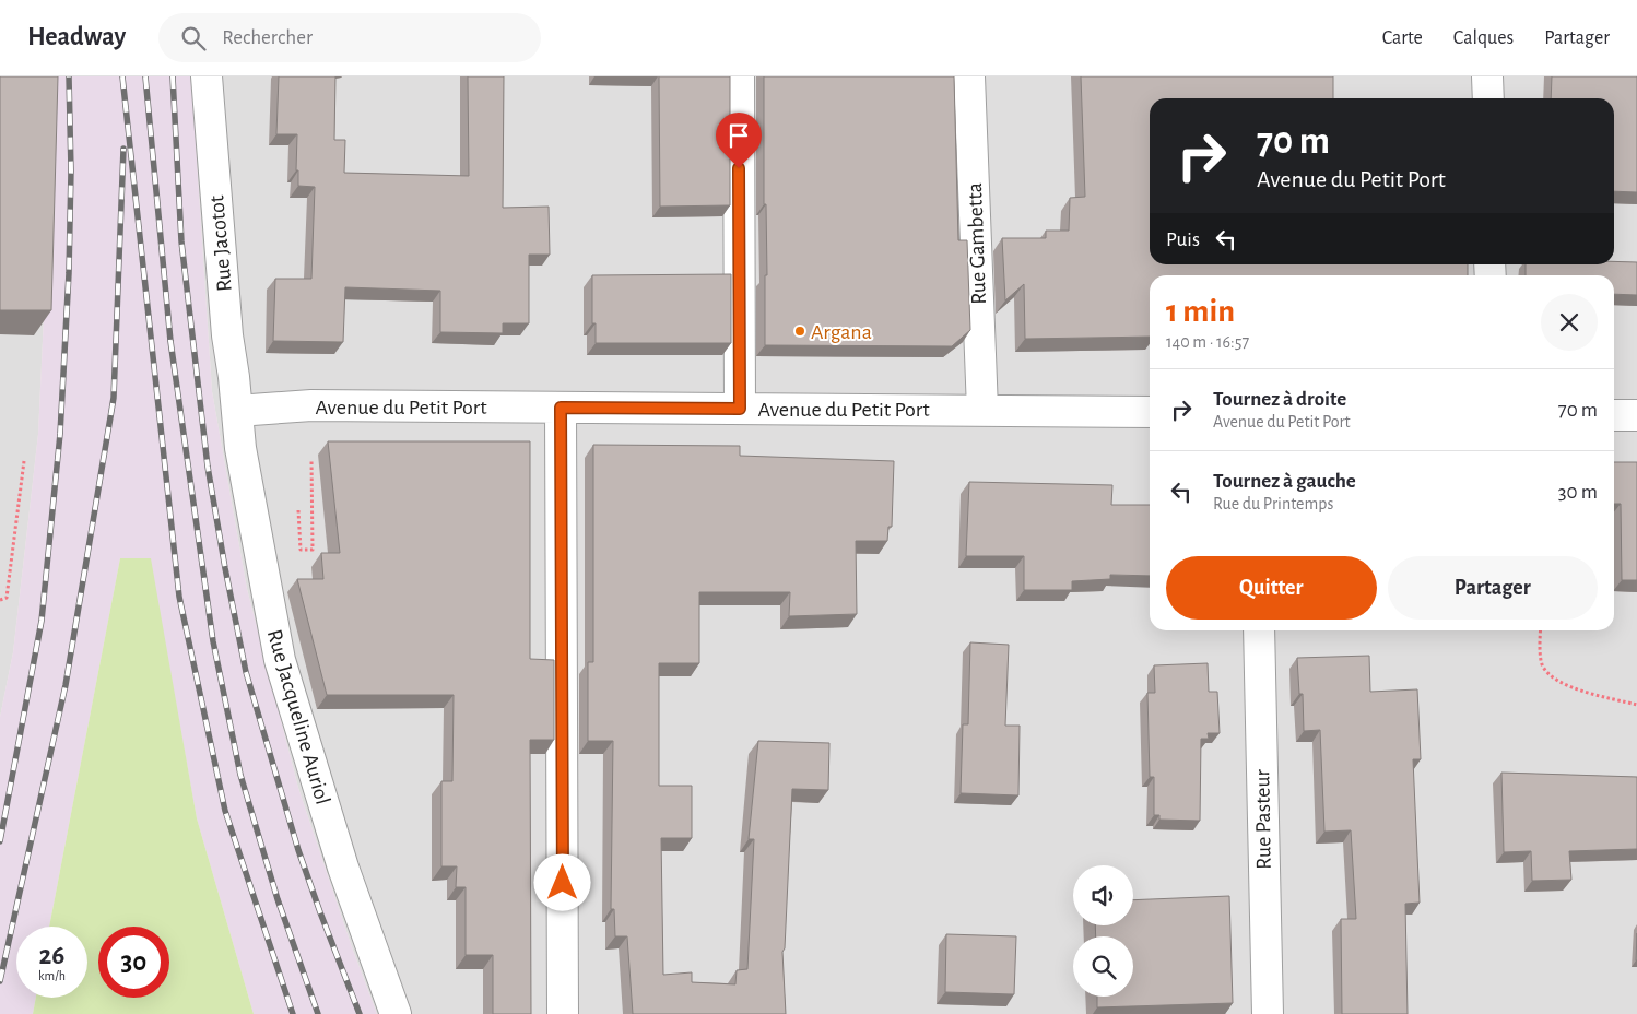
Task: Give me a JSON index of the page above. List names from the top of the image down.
{
  "streets": {
    "street": [
      "Rue Jacotot",
      "Rue Gambetta",
      "Avenue du Petit Port",
      "Rue Jacqueline Auriol",
      "Rue Pasteur"
    ]
  },
  "crossings": [
    ["Rue Jacotot", "Avenue du Petit Port"],
    ["Rue Jacotot", "Rue Jacqueline Auriol"],
    ["Rue Gambetta", "Avenue du Petit Port"],
    ["Avenue du Petit Port", "Rue Jacqueline Auriol"]
  ],
  "places": ["Argana"],
  "page": {
    "header": "Headway",
    "search": "Rechercher",
    "nav": ["Carte", "Calques", "Partager"],
    "turn": ["70 m", "Avenue du Petit Port"],
    "then": "Puis",
    "heading": ["1 min", "140 m · 16:57"],
    "list": [
      {
        "name": "Tournez à droite",
        "note": "Avenue du Petit Port",
        "value": "70 m"
      },
      {
        "name": "Tournez à gauche",
        "note": "Rue du Printemps",
        "value": "30 m"
      }
    ],
    "buttons": ["Quitter", "Partager"],
    "speed": "26 km/h",
    "limit": "30"
  }
}
